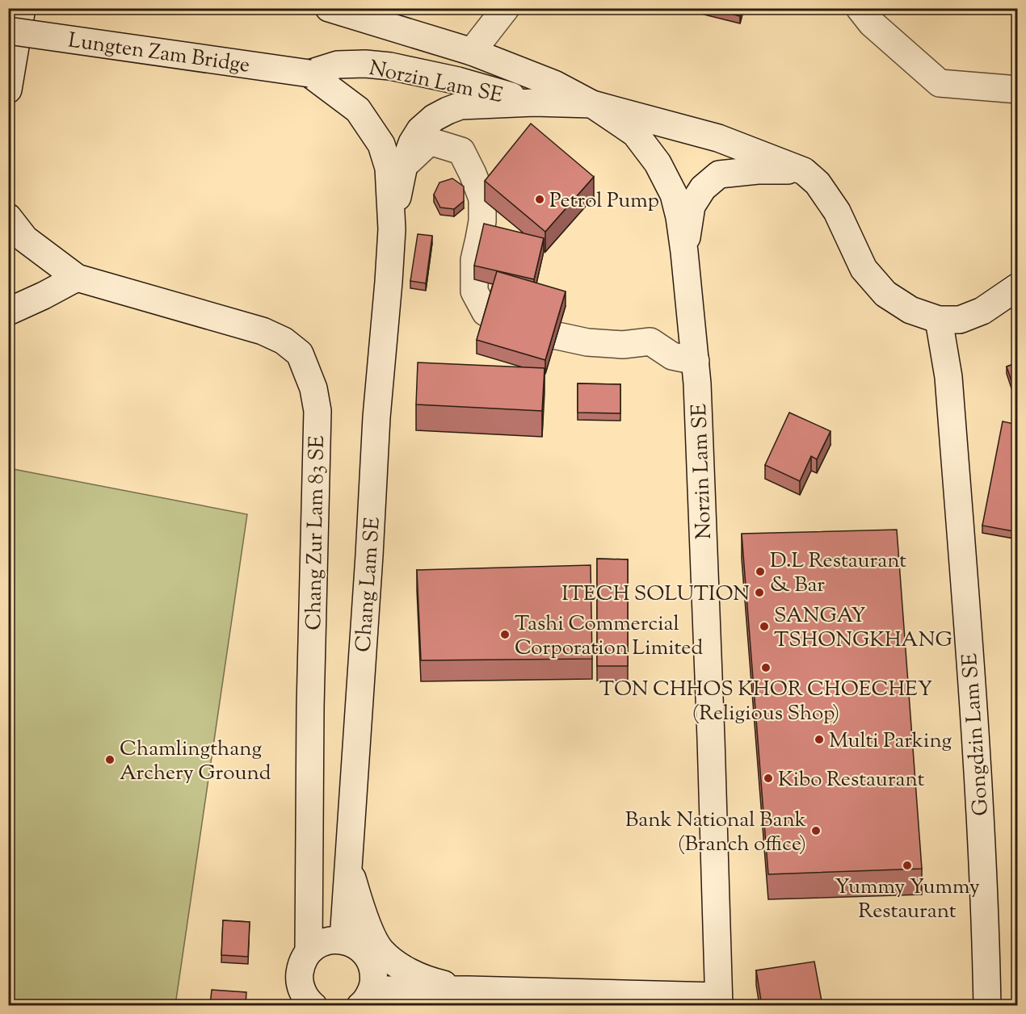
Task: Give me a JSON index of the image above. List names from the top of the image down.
{
  "streets": {
    "main road": [
      "Lungten Zam Bridge",
      "Norzin Lam SE",
      "Chang Zur Lam 83 SE",
      "Chang Lam SE",
      "Gongdzin Lam SE"
    ]
  },
  "crossings": [
    ["Lungten Zam Bridge", "Norzin Lam SE"],
    ["Lungten Zam Bridge", "Chang Lam SE"],
    ["Norzin Lam SE", "Chang Lam SE"]
  ],
  "places": [
    "Petrol Pump",
    "D.L Restaurant & Bar",
    "ITECH SOLUTION",
    "SANGAY TSHONGKHANG",
    "Tashi Commercial Corporation Limited",
    "TON CHHOS KHOR CHOECHEY (Religious Shop)",
    "Multi Parking",
    "Chamlingthang Archery Ground",
    "Kibo Restaurant",
    "Bank National Bank (Branch office)",
    "Yummy Yummy Restaurant"
  ]
}
